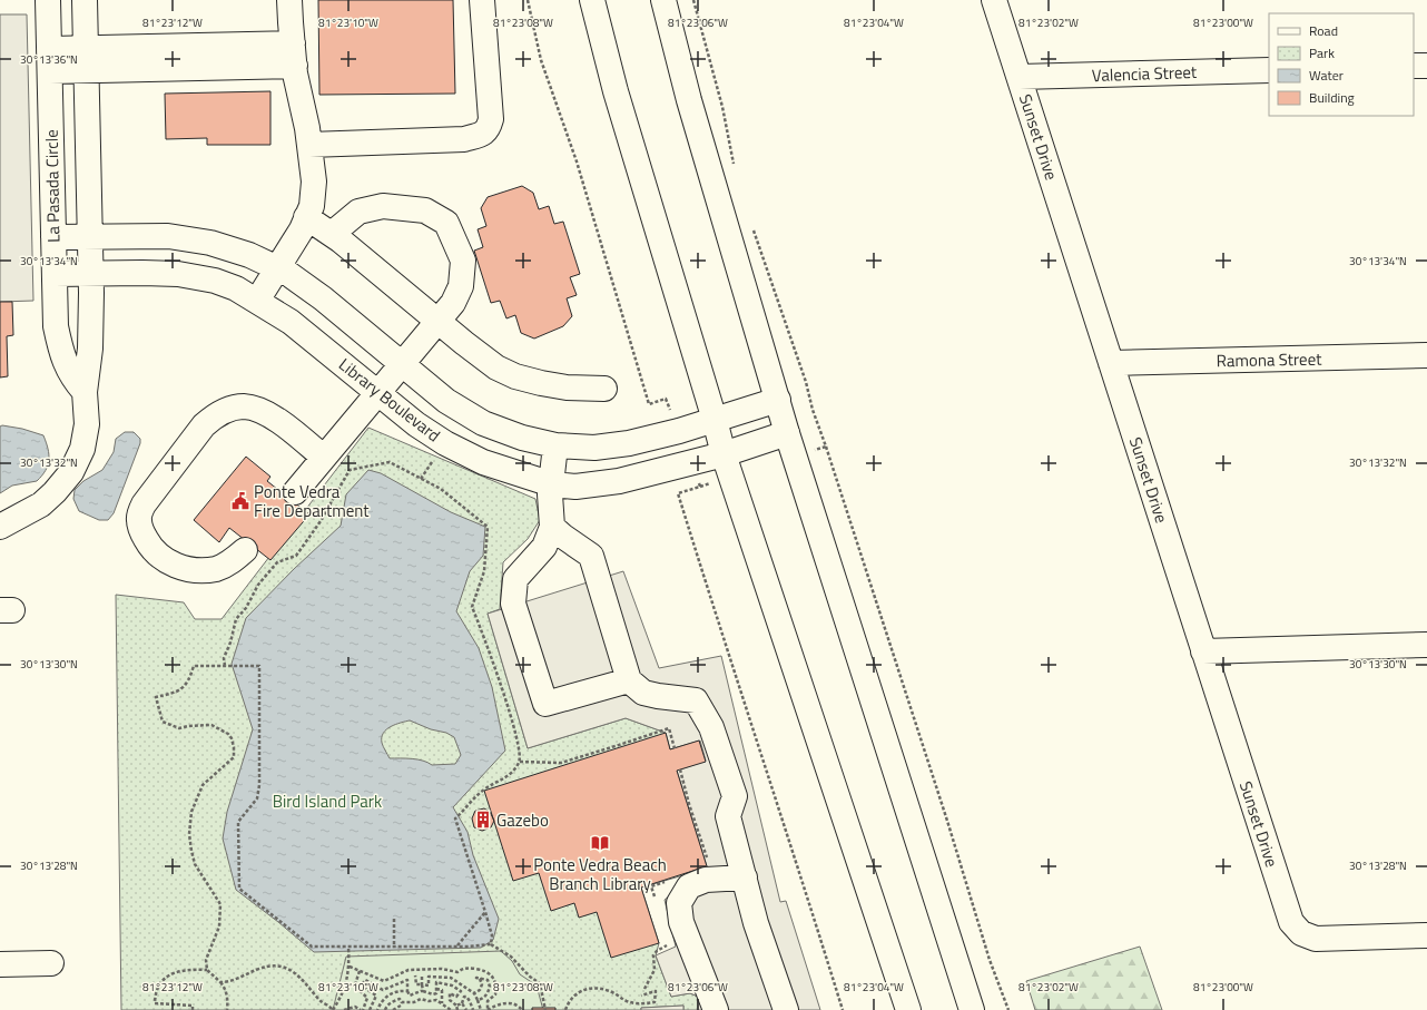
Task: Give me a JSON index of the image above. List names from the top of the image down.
{
  "streets": {
    "street": [
      "Valencia Street",
      "Sunset Drive",
      "La Pasada Circle",
      "Ramona Street",
      "Library Boulevard"
    ]
  },
  "crossings": [
    ["Valencia Street", "Sunset Drive"],
    ["Sunset Drive", "Ramona Street"],
    ["La Pasada Circle", "Library Boulevard"]
  ],
  "parks": ["Bird Island Park"],
  "places": {
    "public building": ["Ponte Vedra Fire Department"],
    "building": ["Gazebo"],
    "library": ["Ponte Vedra Beach Branch Library"]
  },
  "legend": [
    "Road",
    "Park",
    "Water",
    "Building"
  ],
  "coordinates": [
    "81°23'12\"W",
    "81°23'10\"W",
    "81°23'08\"W",
    "81°23'06\"W",
    "81°23'04\"W",
    "81°23'02\"W",
    "81°23'00\"W",
    "30°13'36\"N",
    "30°13'34\"N",
    "30°13'32\"N",
    "30°13'30\"N",
    "30°13'28\"N"
  ]
}
